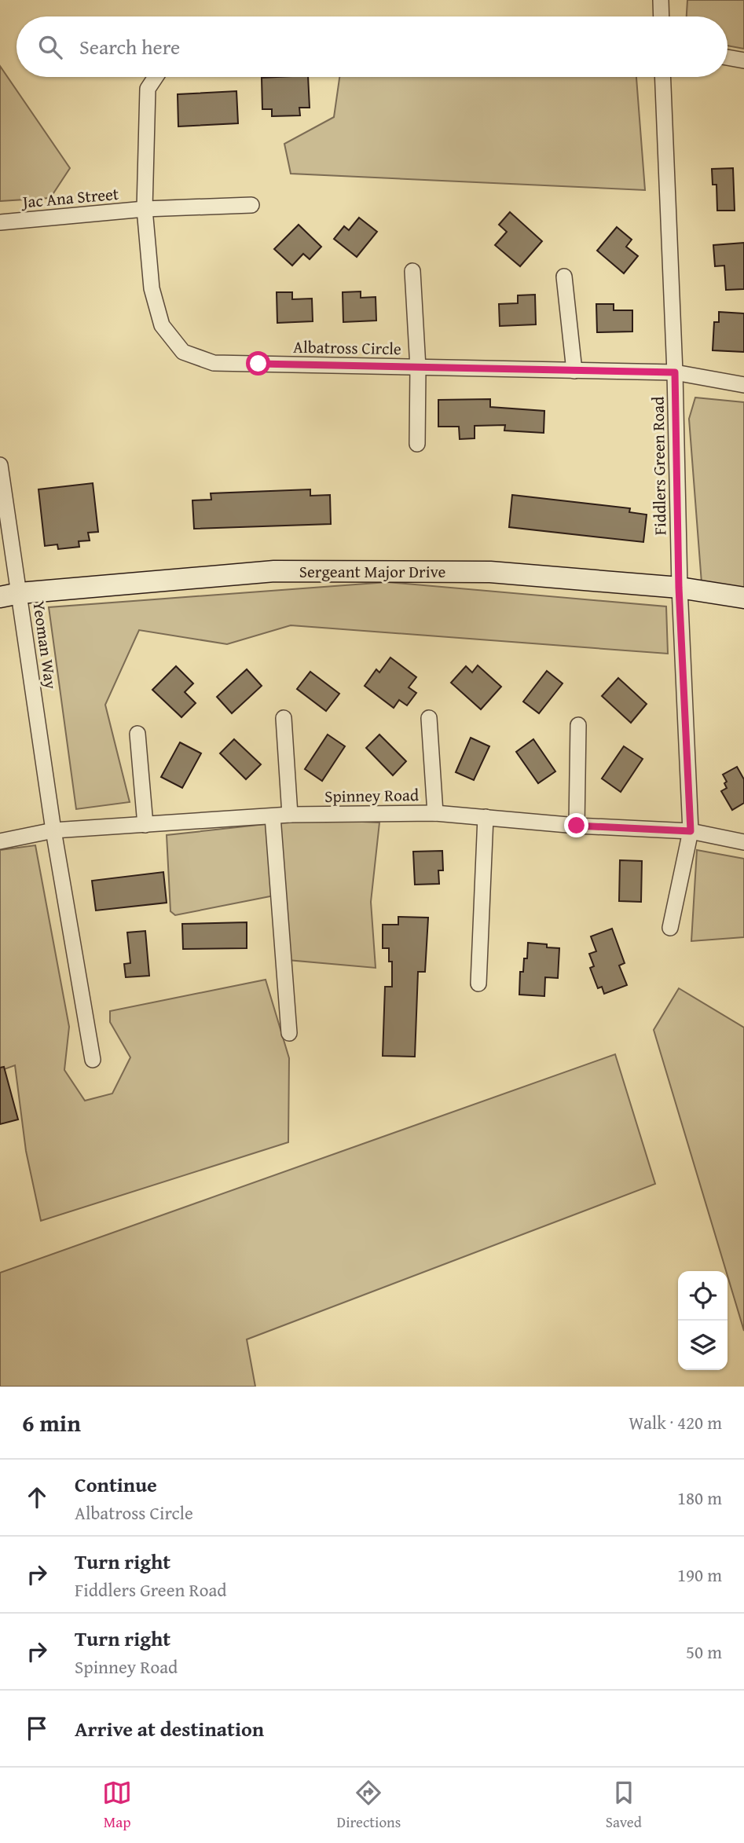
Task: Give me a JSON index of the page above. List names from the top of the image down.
{
  "streets": {
    "street": [
      "Jac Ana Street",
      "Albatross Circle",
      "Fiddlers Green Road",
      "Sergeant Major Drive",
      "Yeoman Way",
      "Spinney Road"
    ]
  },
  "crossings": [
    ["Jac Ana Street", "Albatross Circle"],
    ["Albatross Circle", "Fiddlers Green Road"],
    ["Fiddlers Green Road", "Sergeant Major Drive"],
    ["Fiddlers Green Road", "Spinney Road"],
    ["Sergeant Major Drive", "Yeoman Way"],
    ["Yeoman Way", "Spinney Road"]
  ],
  "page": {
    "search": "Search here",
    "heading": ["6 min", "Walk · 420 m"],
    "list": [
      ["Continue", "Albatross Circle", "180 m"],
      ["Turn right", "Fiddlers Green Road", "190 m"],
      ["Turn right", "Spinney Road", "50 m"],
      "Arrive at destination"
    ],
    "nav": ["Map", "Directions", "Saved"]
  }
}
